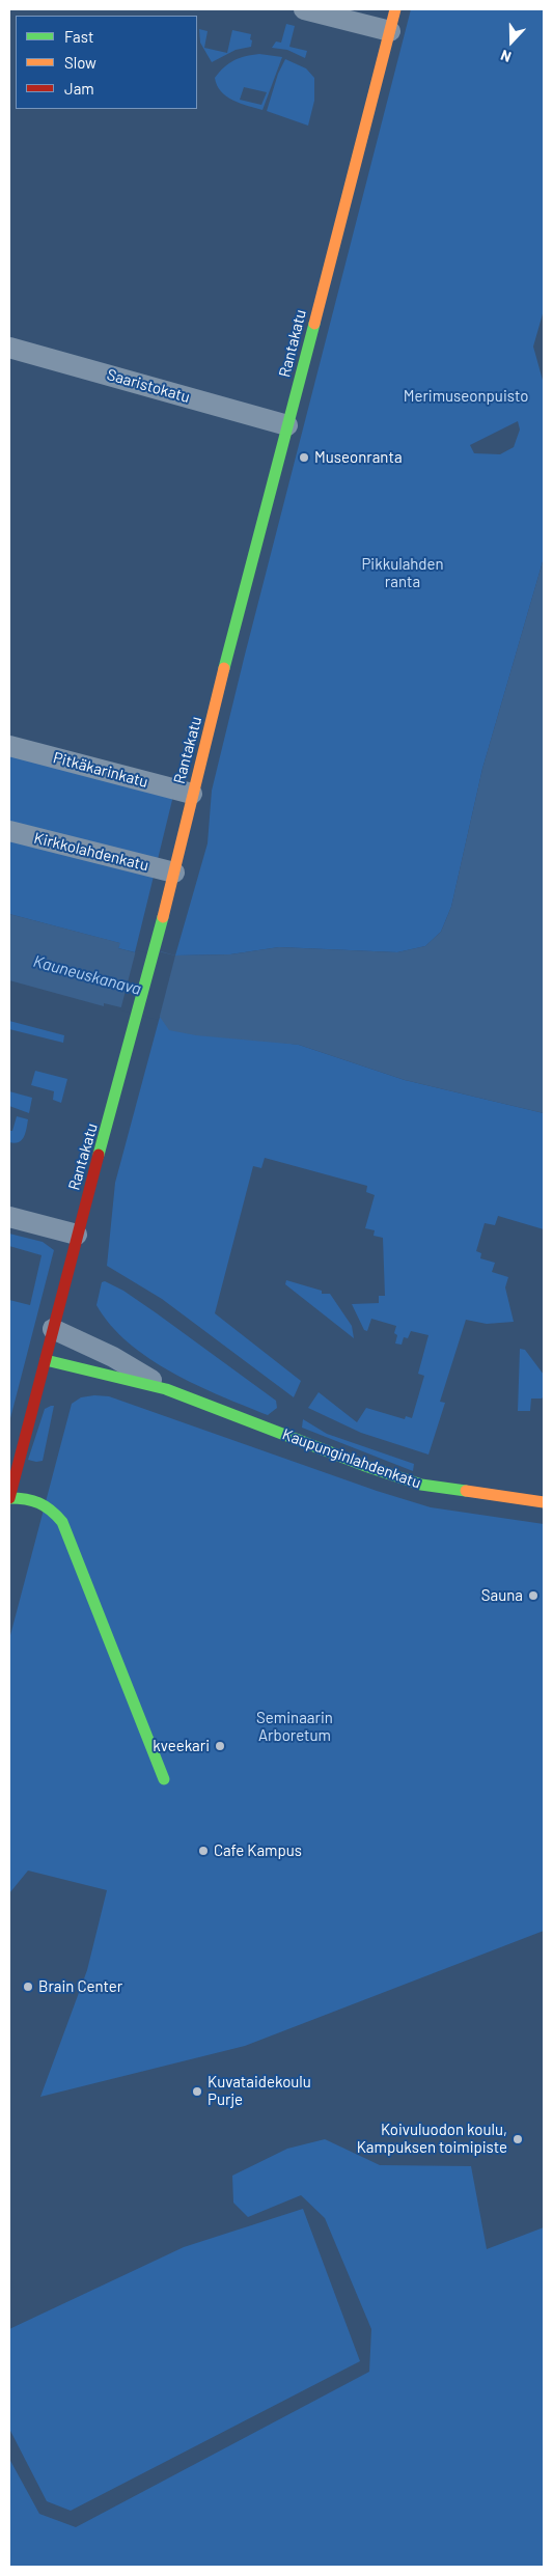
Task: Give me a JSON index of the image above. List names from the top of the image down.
{
  "streets": {
    "street": [
      "Rantakatu",
      "Saaristokatu",
      "Pitkäkarinkatu",
      "Kirkkolahdenkatu",
      "Kaupunginlahdenkatu"
    ]
  },
  "crossings": [
    ["Rantakatu", "Saaristokatu"],
    ["Rantakatu", "Pitkäkarinkatu"],
    ["Rantakatu", "Kirkkolahdenkatu"],
    ["Rantakatu", "Kaupunginlahdenkatu"]
  ],
  "water": ["Kauneuskanava"],
  "parks": ["Merimuseonpuisto", "Pikkulahden ranta", "Seminaarin Arboretum"],
  "places": [
    "Museonranta",
    "Sauna",
    "kveekari",
    "Cafe Kampus",
    "Brain Center",
    "Kuvataidekoulu Purje",
    "Koivuluodon koulu, Kampuksen toimipiste"
  ],
  "legend": ["Fast", "Slow", "Jam"],
  "north": "bottom"
}
